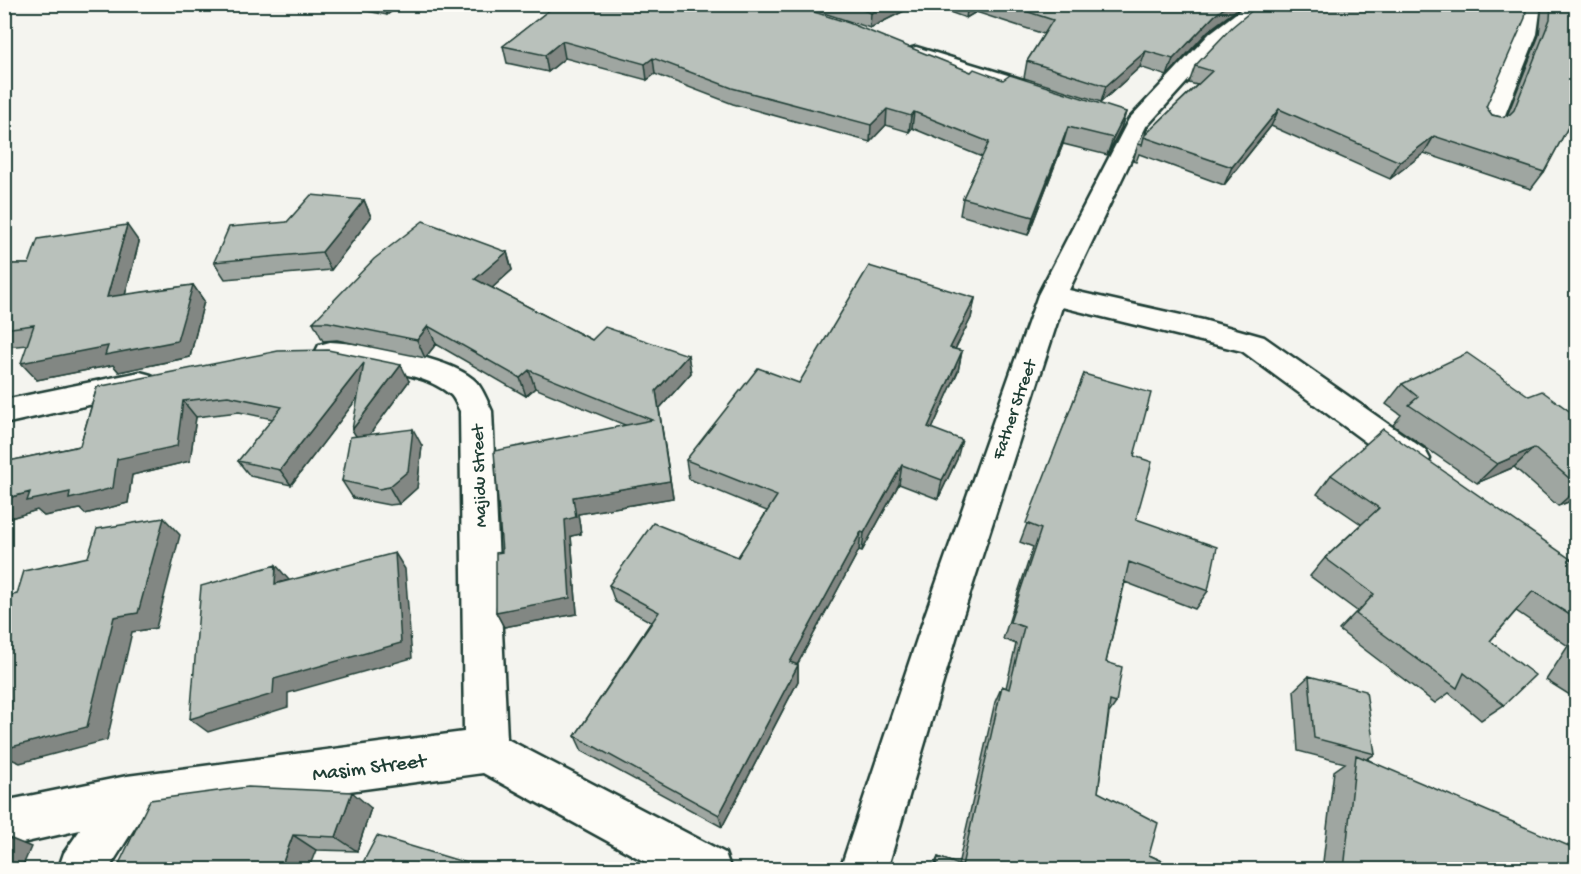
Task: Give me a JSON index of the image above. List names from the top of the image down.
{
  "streets": {
    "street": ["Father Street", "Majidu Street", "Masim Street"]
  },
  "crossings": [
    ["Majidu Street", "Masim Street"]
  ]
}
